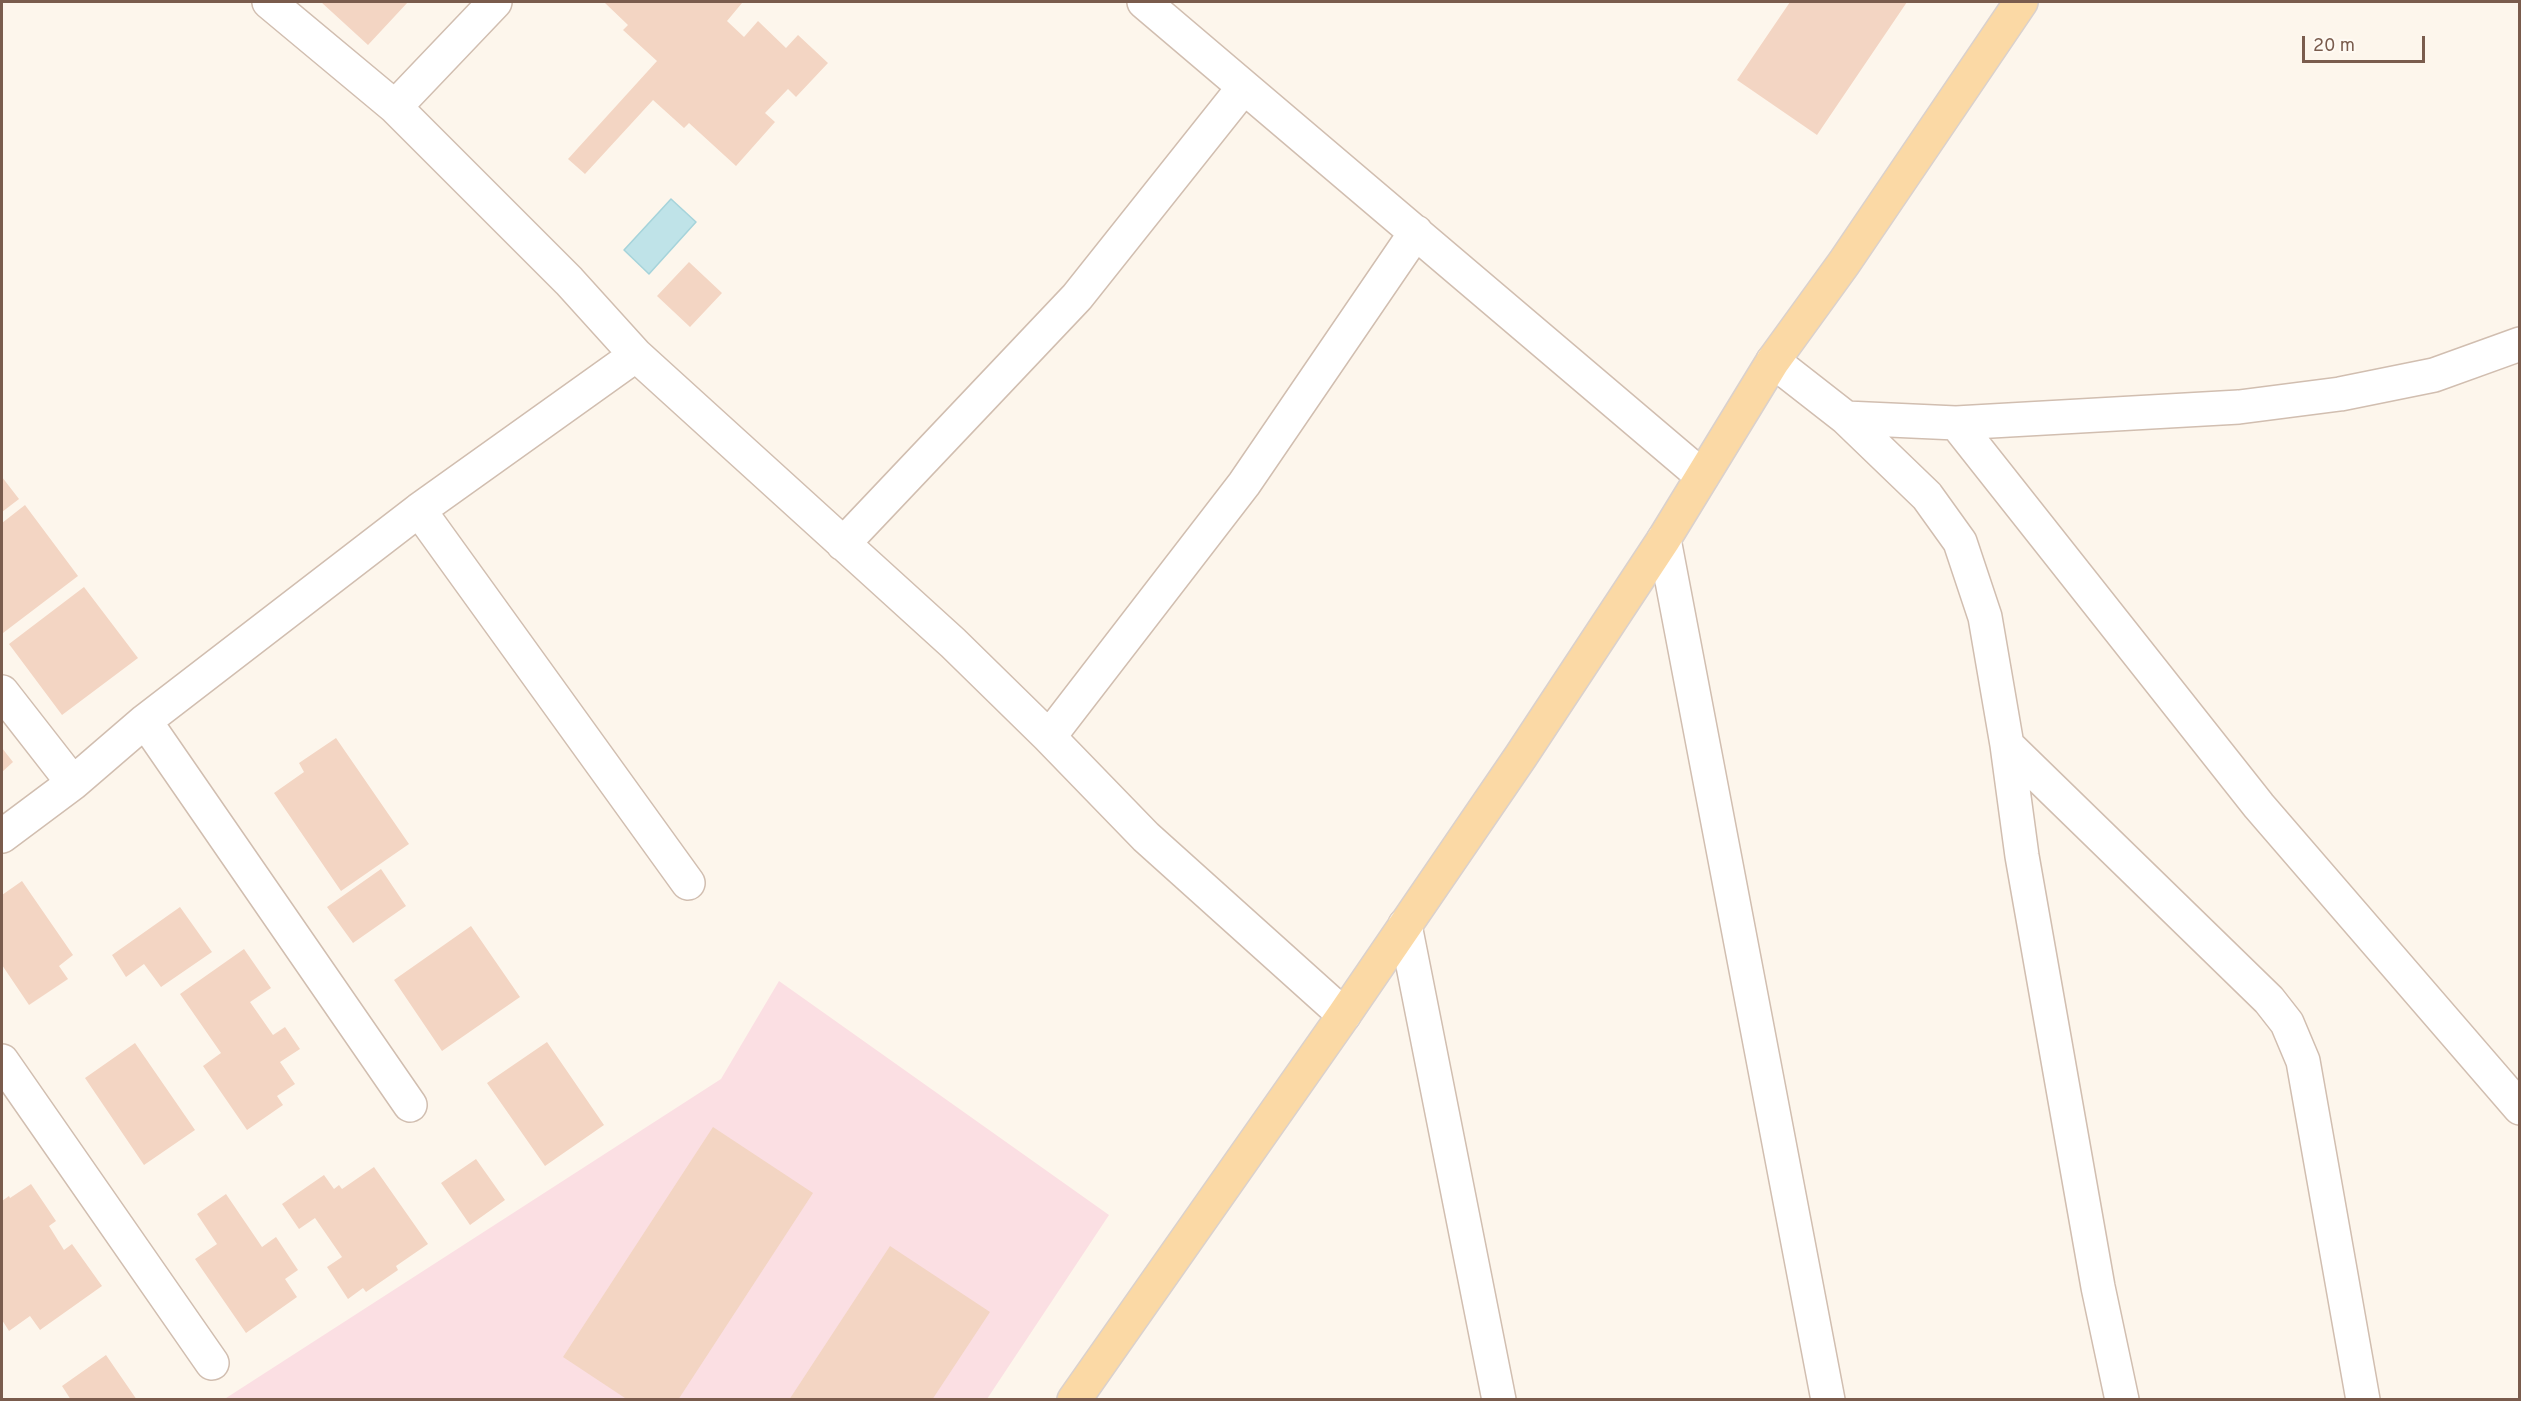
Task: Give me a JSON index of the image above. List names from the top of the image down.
{
  "scale_bar": "20 m"
}
